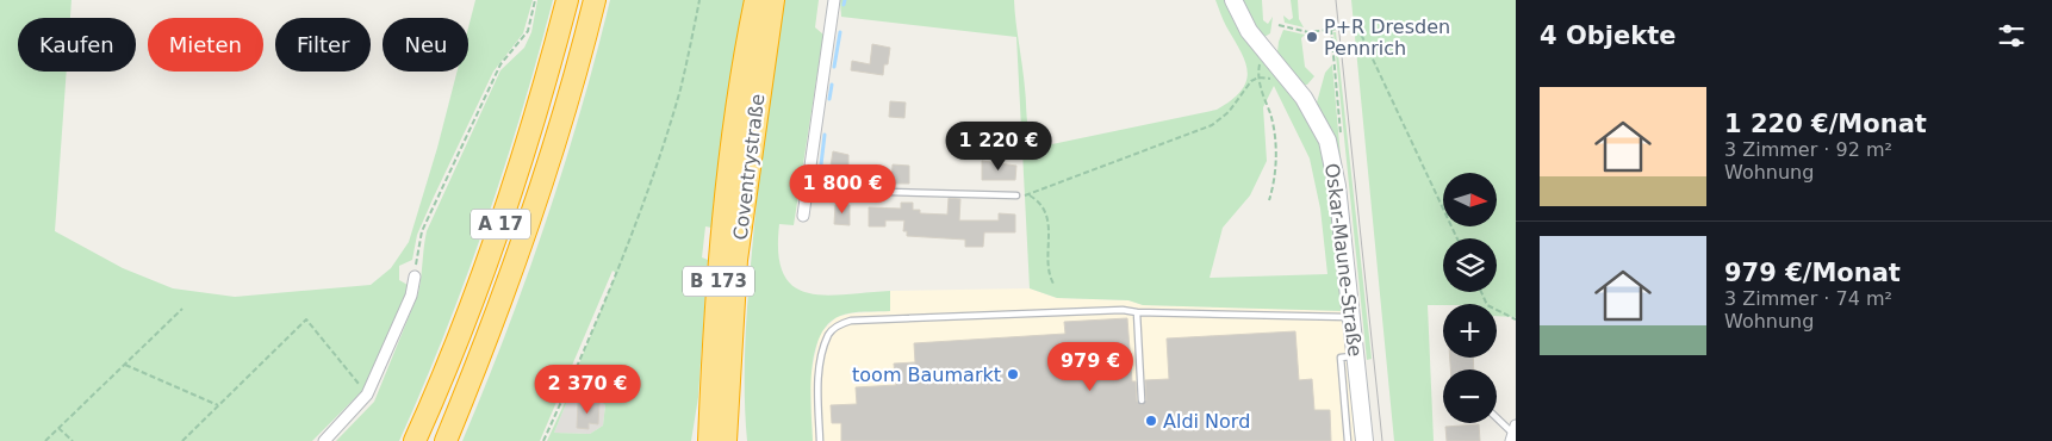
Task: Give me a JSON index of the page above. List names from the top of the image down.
{
  "streets": {
    "highway": ["Coventrystraße", "A 17", "B 173"],
    "street": ["Oskar-Maune-Straße"]
  },
  "crossings": [
    ["Coventrystraße", "B 173"]
  ],
  "places": ["P+R Dresden Pennrich", "toom Baumarkt", "Aldi Nord"],
  "north": "right",
  "page": {
    "heading": "4 Objekte",
    "chip": [
      "Kaufen",
      "Mieten",
      "Filter",
      "Neu"
    ],
    "list": [
      {
        "name": "1 220 €/Monat",
        "note": "3 Zimmer · 92 m² · Wohnung"
      },
      {
        "name": "979 €/Monat",
        "note": "3 Zimmer · 74 m² · Wohnung"
      }
    ],
    "price": [
      "1 220 €",
      "1 800 €",
      "979 €",
      "2 370 €"
    ],
    "map_buttons": ["+", "−"]
  }
}
